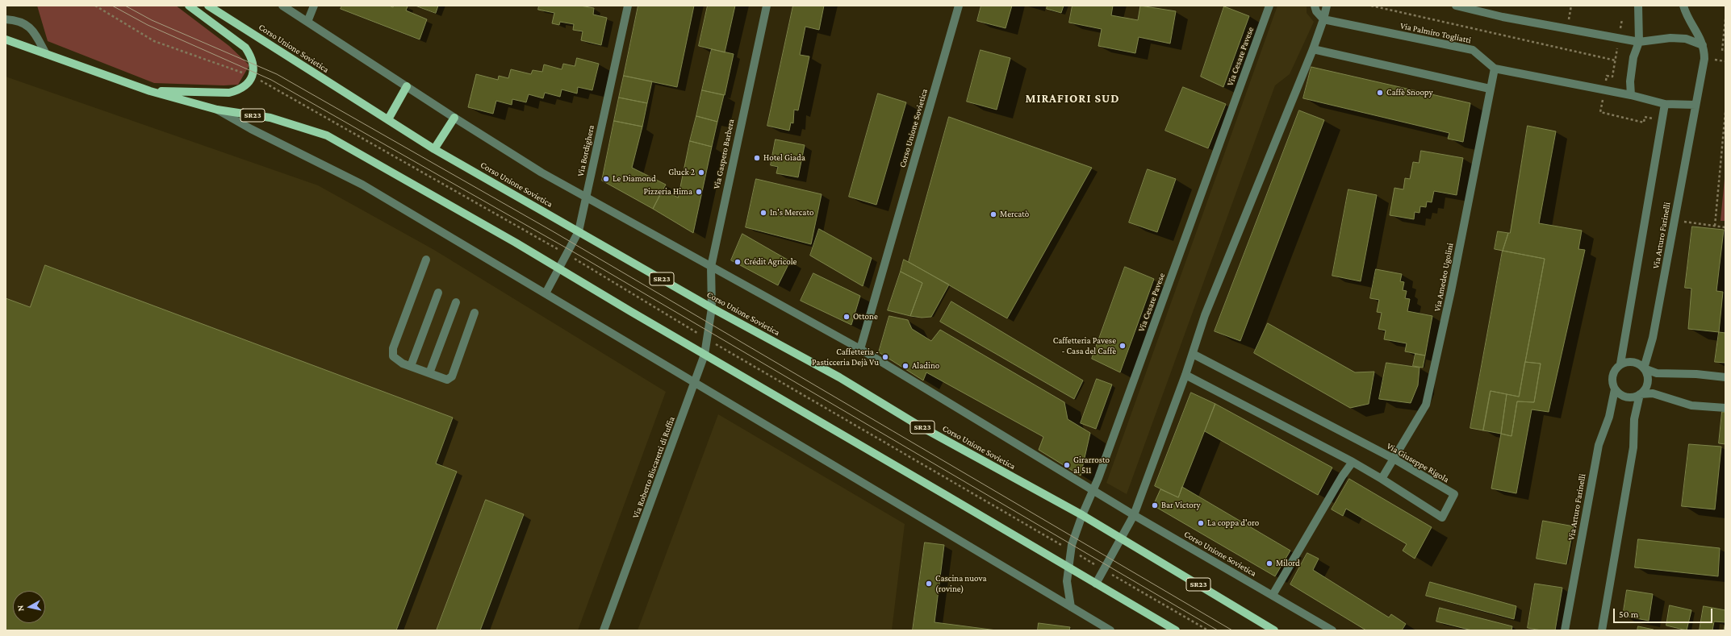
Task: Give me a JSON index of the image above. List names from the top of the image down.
{
  "streets": {
    "main road": ["Corso Unione Sovietica", "SR23"],
    "street": [
      "Via Palmiro Togliatti",
      "Via Cesare Pavese",
      "Via Bordighera",
      "Via Gaspero Barbera",
      "Via Arturo Farinelli",
      "Via Amedeo Ugolini",
      "Via Giuseppe Rigola",
      "Via Roberto Biscaretti di Ruffia"
    ]
  },
  "crossings": [
    ["Via Palmiro Togliatti", "Via Arturo Farinelli"],
    ["Via Palmiro Togliatti", "Via Amedeo Ugolini"],
    ["Corso Unione Sovietica", "Via Cesare Pavese"],
    ["Corso Unione Sovietica", "Via Bordighera"],
    ["Corso Unione Sovietica", "Via Gaspero Barbera"],
    ["Corso Unione Sovietica", "Via Roberto Biscaretti di Ruffia"],
    ["Via Cesare Pavese", "SR23"],
    ["SR23", "Via Bordighera"],
    ["SR23", "Via Roberto Biscaretti di Ruffia"],
    ["Via Gaspero Barbera", "Via Roberto Biscaretti di Ruffia"],
    ["Via Amedeo Ugolini", "Via Giuseppe Rigola"]
  ],
  "districts": ["MIRAFIORI SUD"],
  "places": [
    "Caffè Snoopy",
    "Hotel Giada",
    "Gluck 2",
    "Le Diamond",
    "Pizzeria Hima",
    "In's Mercato",
    "Mercatò",
    "Crédit Agricole",
    "Ottone",
    "Caffetteria Pavese - Casa del Caffè",
    "Caffetteria - Pasticceria Dejà Vu",
    "Aladino",
    "Girarrosto al 511",
    "Bar Victory",
    "La coppa d'oro",
    "Milord",
    "Cascina nuova (rovine)"
  ],
  "scale_bar": "50 m",
  "north": "left"
}
